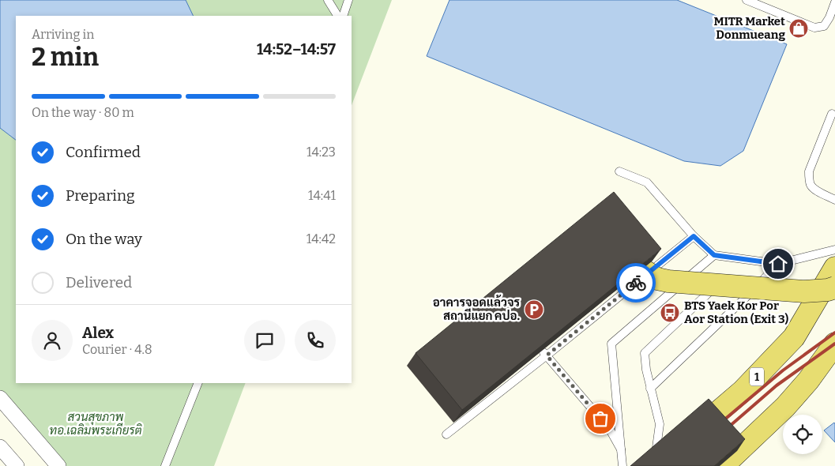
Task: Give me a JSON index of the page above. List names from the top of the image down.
{
  "streets": {
    "main road": ["1"]
  },
  "parks": ["สวนสุขภาพ ทอ.เฉลิมพระเกียรติ"],
  "places": {
    "shop": ["MITR Market Donmueang"],
    "parking": ["อาคารจอดแล้วจร สถานีแยก คปอ."],
    "bus stop": ["BTS Yaek Kor Por Aor Station (Exit 3)"]
  },
  "page": {
    "heading": ["2 min", "Arriving in", "14:52–14:57"],
    "panel": ["Alex", "Courier · 4.8"],
    "bar": "On the way · 80 m",
    "list": [
      ["Confirmed", "14:23"],
      ["Preparing", "14:41"],
      ["On the way", "14:42"],
      "Delivered"
    ]
  }
}
